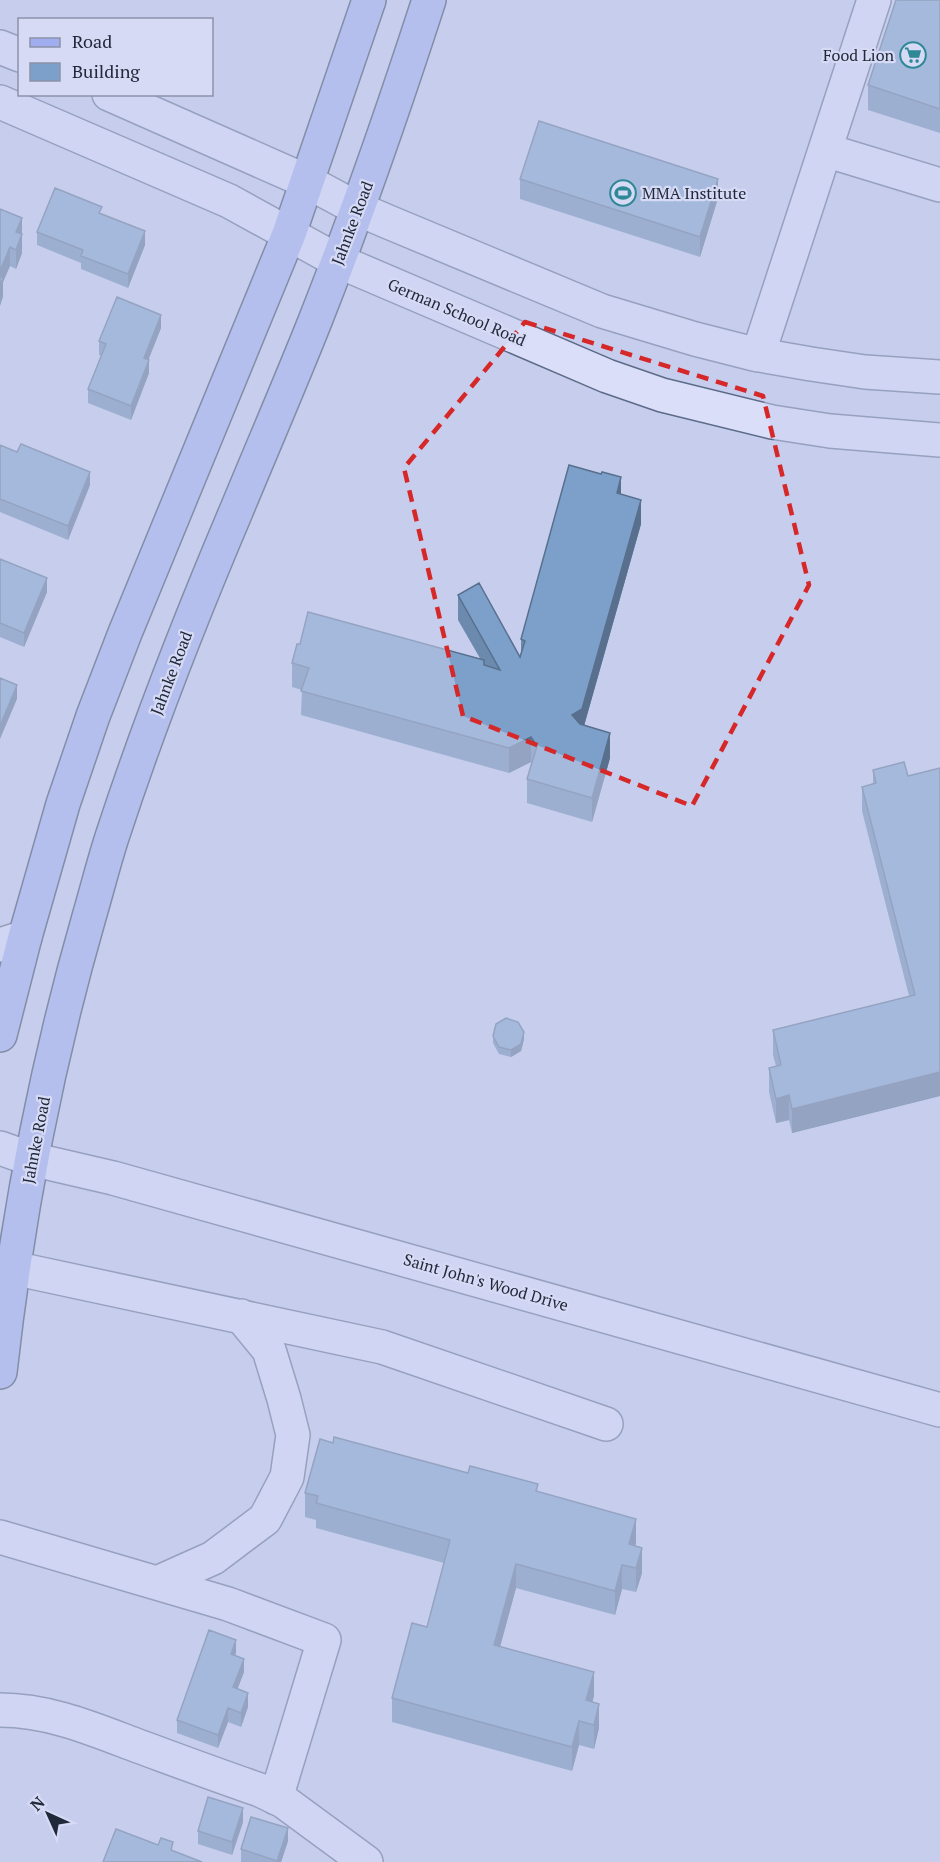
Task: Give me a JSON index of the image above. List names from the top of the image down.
{
  "streets": {
    "main road": ["Jahnke Road"],
    "street": ["German School Road", "Saint John's Wood Drive"]
  },
  "crossings": [
    ["Jahnke Road", "German School Road"],
    ["Jahnke Road", "Saint John's Wood Drive"]
  ],
  "places": {
    "supermarket": ["Food Lion"],
    "sports": ["MMA Institute"]
  },
  "legend": ["Road", "Building"],
  "north": "top left"
}
